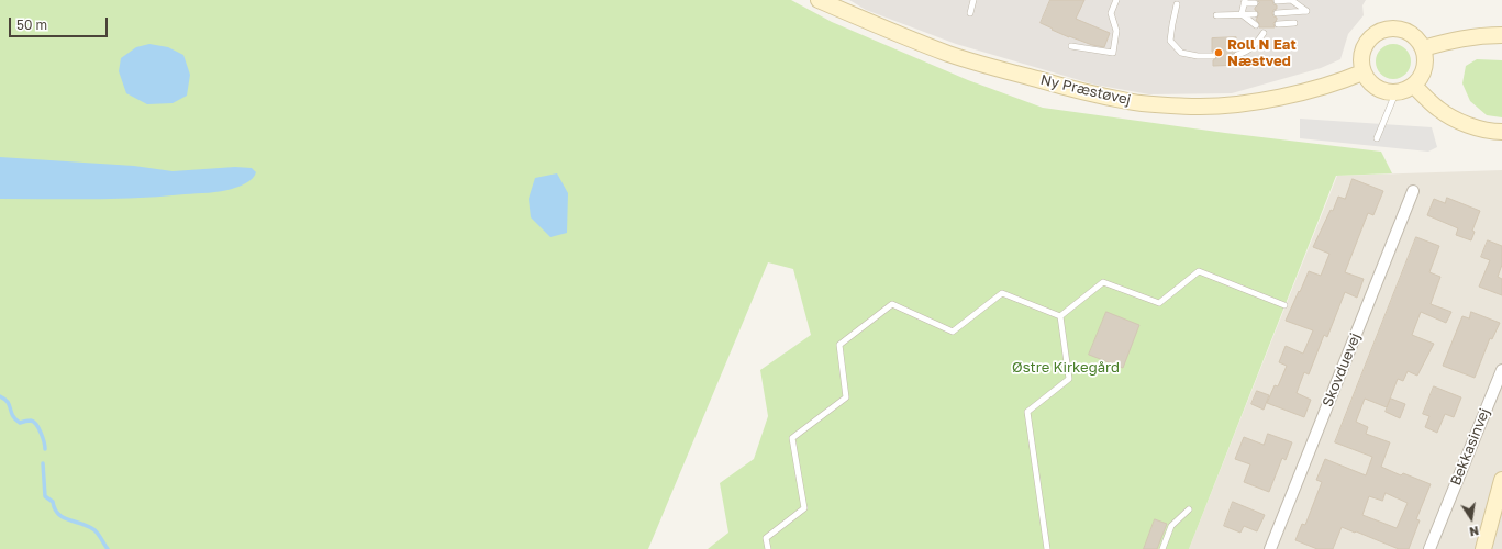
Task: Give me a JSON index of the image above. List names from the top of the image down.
{
  "streets": {
    "street": ["Ny Præstøvej", "Skovduevej", "Bekkasinvej"]
  },
  "parks": ["Østre Kirkegård"],
  "places": ["Roll N Eat Næstved"],
  "scale_bar": "50 m",
  "north": "bottom"
}
